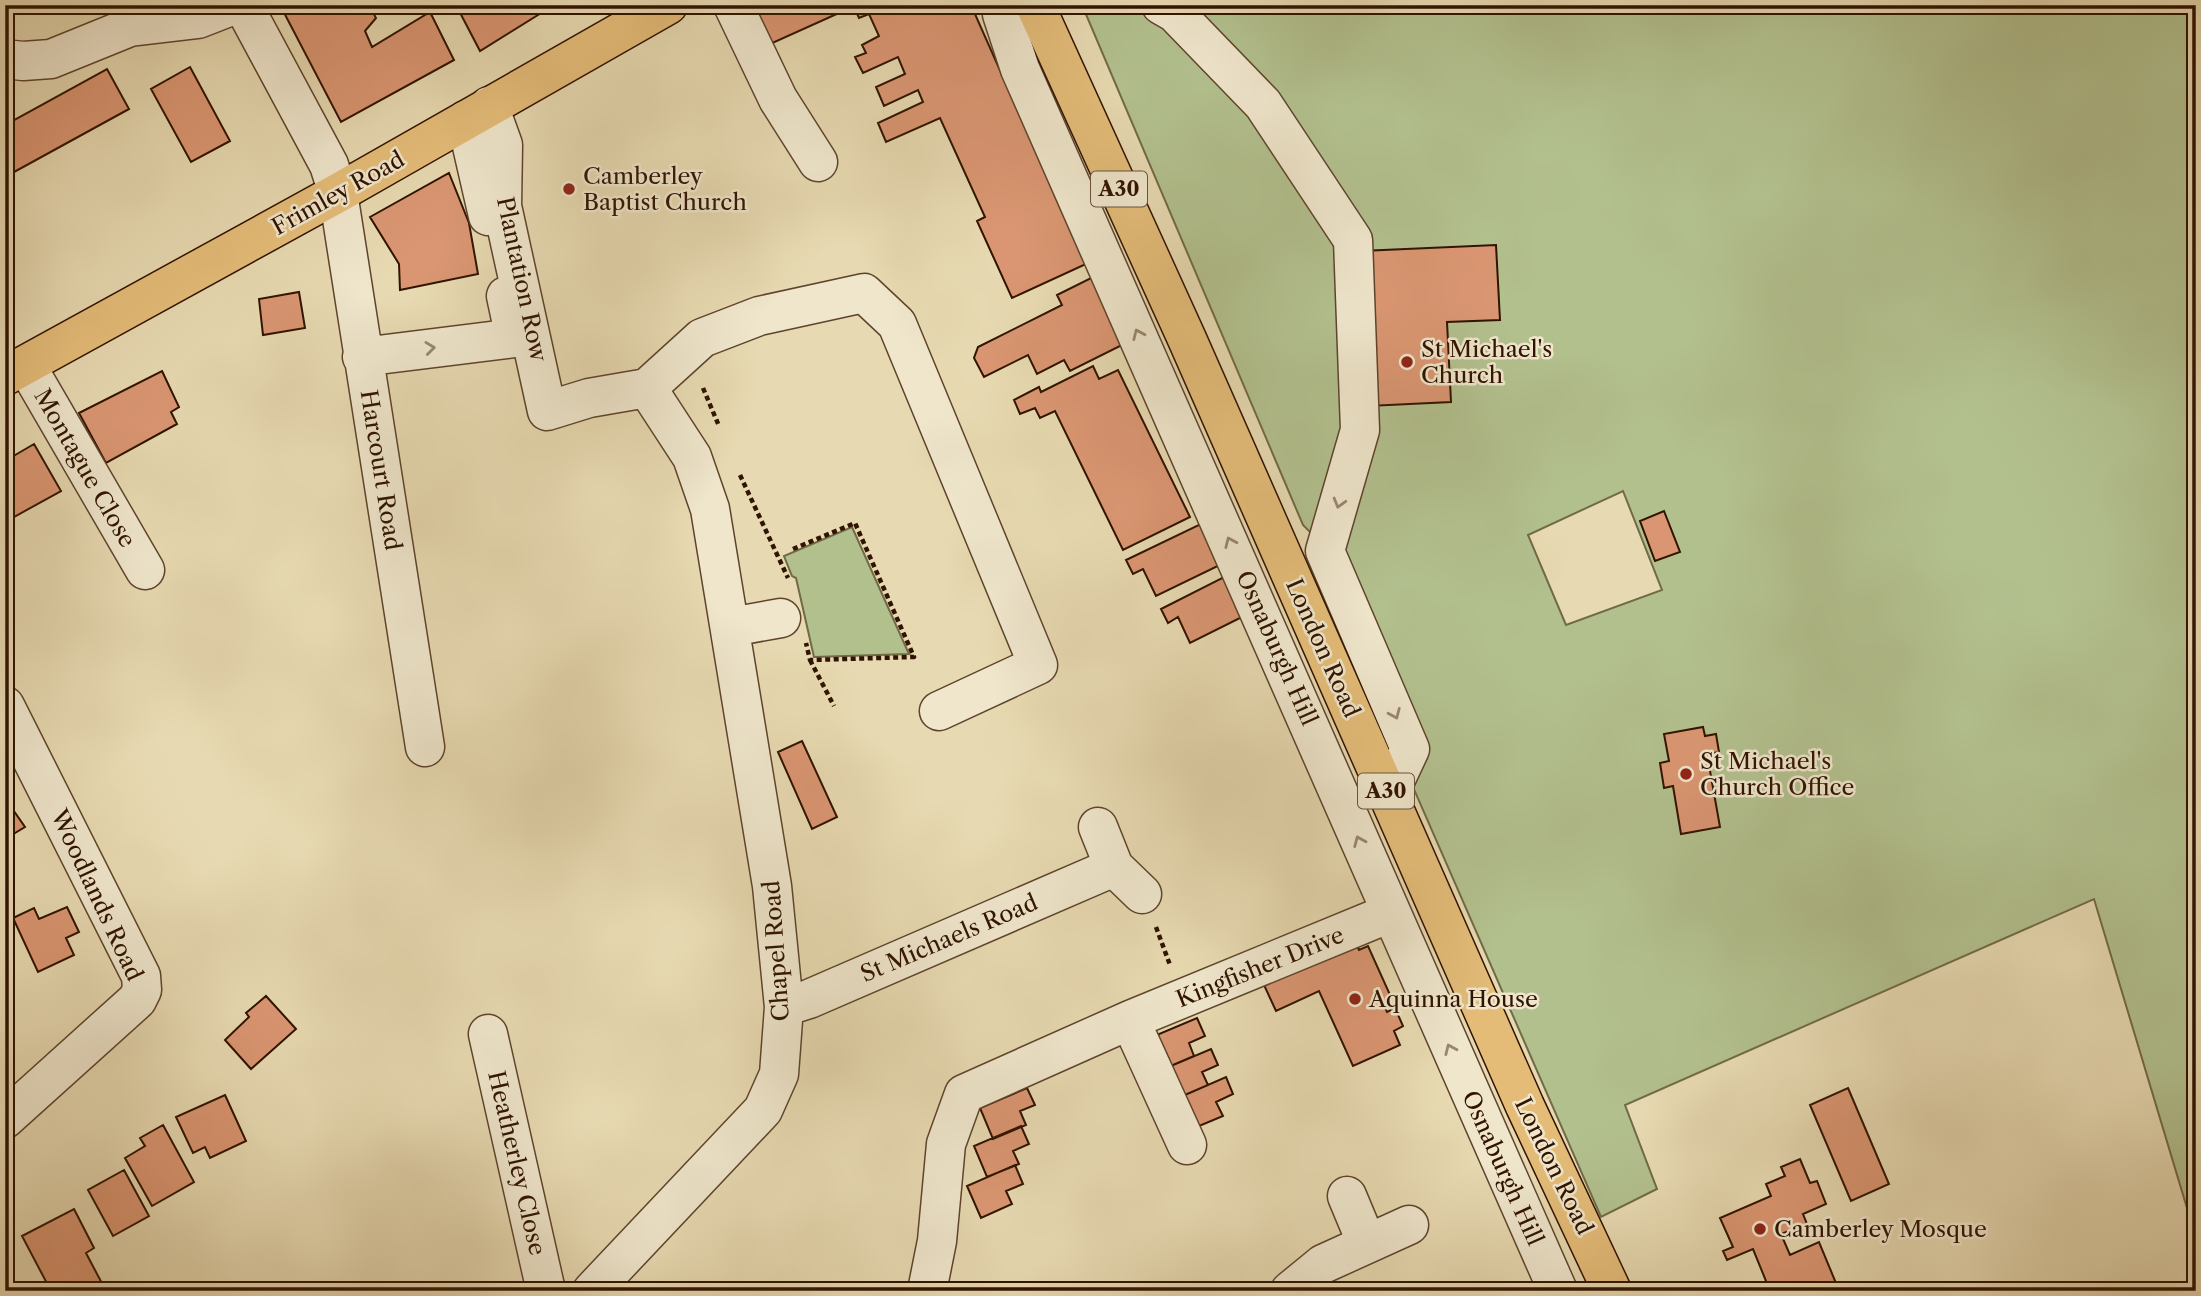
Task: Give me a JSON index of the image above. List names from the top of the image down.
{
  "streets": {
    "main road": ["A30", "Frimley Road", "London Road"],
    "street": [
      "Plantation Row",
      "Montague Close",
      "Harcourt Road",
      "Osnaburgh Hill",
      "Woodlands Road",
      "St Michaels Road",
      "Chapel Road",
      "Kingfisher Drive",
      "Heatherley Close"
    ]
  },
  "crossings": [
    ["Frimley Road", "Plantation Row"],
    ["Frimley Road", "Montague Close"],
    ["Frimley Road", "Harcourt Road"],
    ["Plantation Row", "Chapel Road"],
    ["Osnaburgh Hill", "Kingfisher Drive"],
    ["St Michaels Road", "Chapel Road"]
  ],
  "places": [
    "Camberley Baptist Church",
    "St Michael's Church",
    "St Michael's Church Office",
    "Aquinna House",
    "Camberley Mosque"
  ]
}
